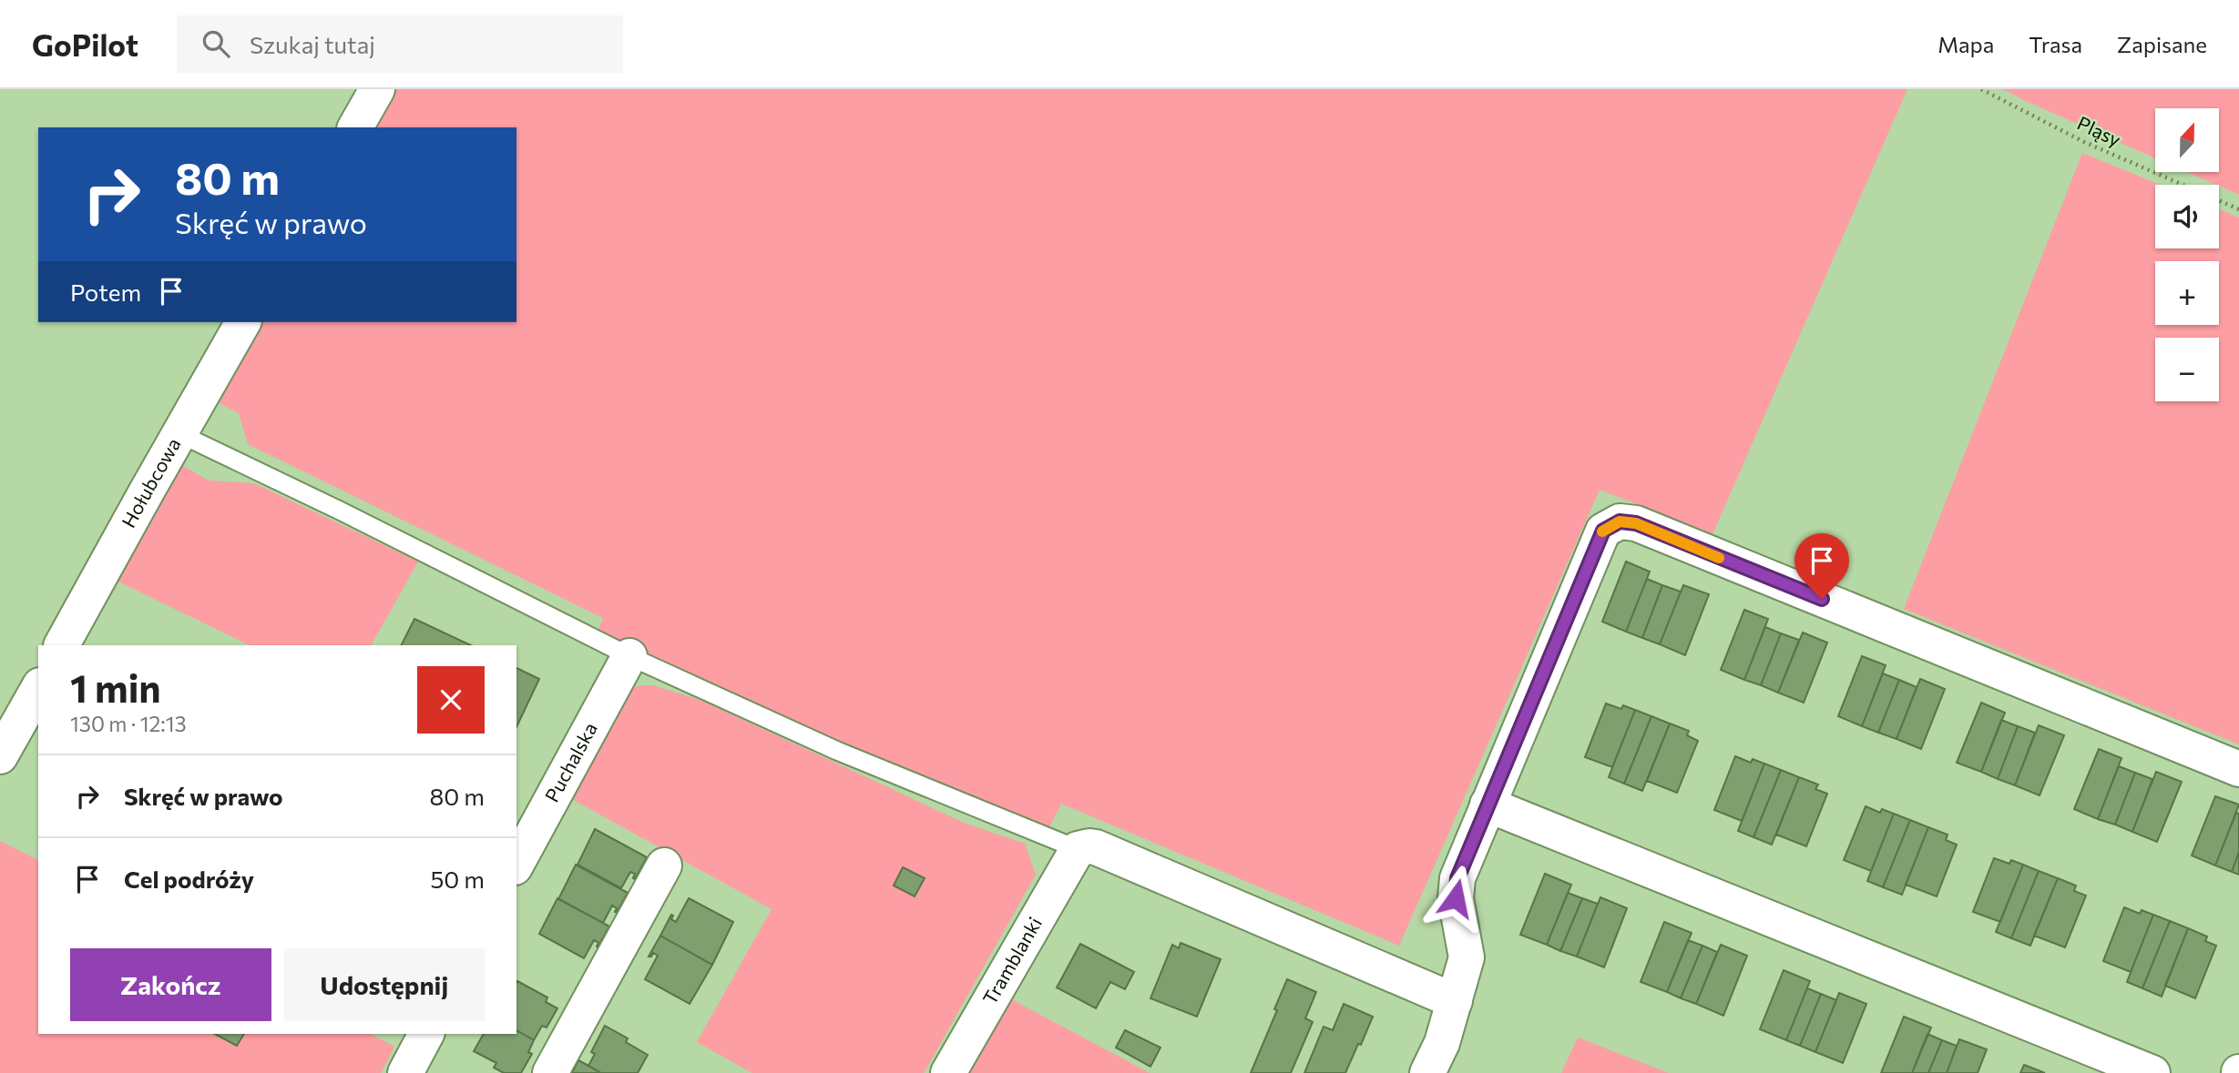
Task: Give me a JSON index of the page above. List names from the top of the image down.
{
  "streets": {
    "street": ["Hołubcowa", "Puchalska", "Tramblanki"],
    "path": ["Pląsy"]
  },
  "north": "top",
  "page": {
    "header": "GoPilot",
    "search": "Szukaj tutaj",
    "nav": ["Mapa", "Trasa", "Zapisane"],
    "map_buttons": ["+", "−"],
    "turn": ["80 m", "Skręć w prawo"],
    "then": "Potem",
    "heading": ["1 min", "130 m · 12:13"],
    "list": [
      {
        "name": "Skręć w prawo",
        "value": "80 m"
      },
      {
        "name": "Cel podróży",
        "value": "50 m"
      }
    ],
    "buttons": ["Zakończ", "Udostępnij"]
  }
}
